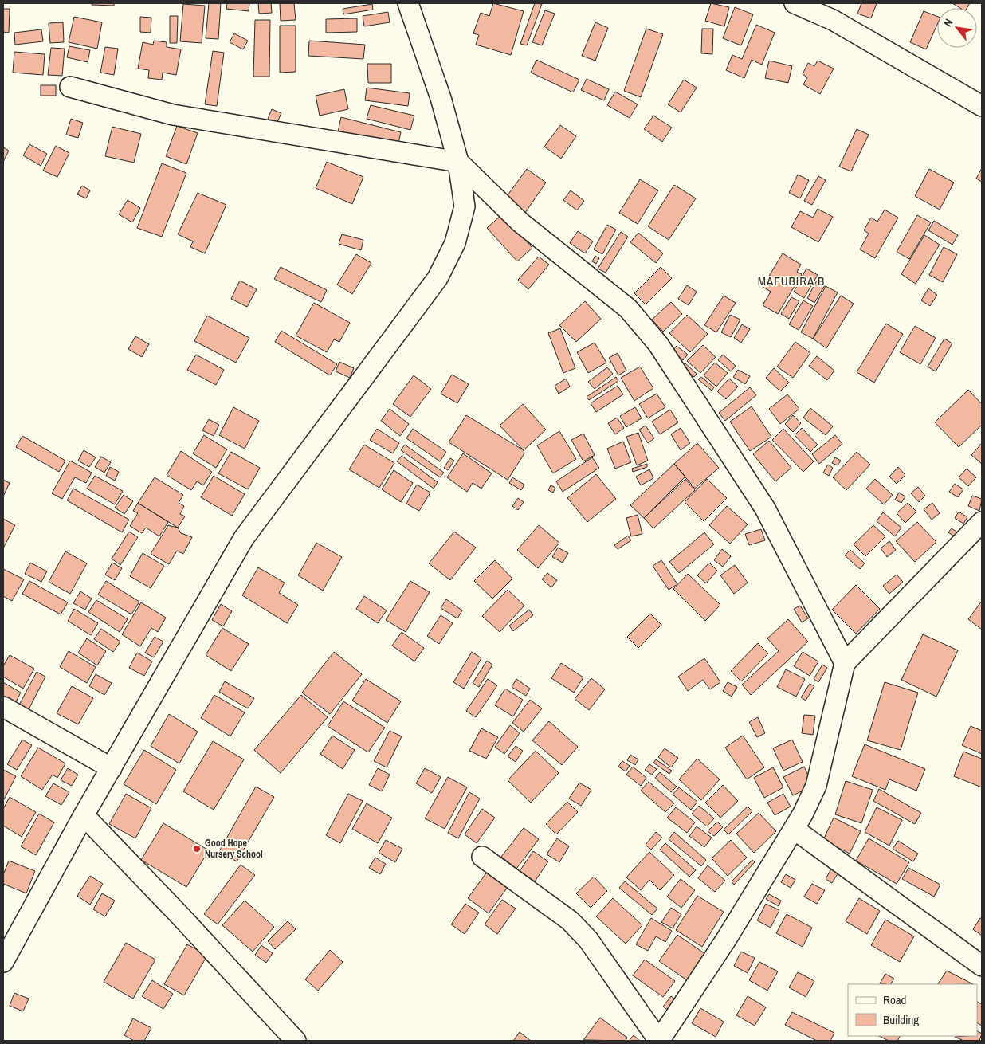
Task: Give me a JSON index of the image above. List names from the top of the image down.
{
  "districts": ["MAFUBIRA B"],
  "places": ["Good Hope Nursery School"],
  "legend": ["Road", "Building"],
  "north": "top left"
}
